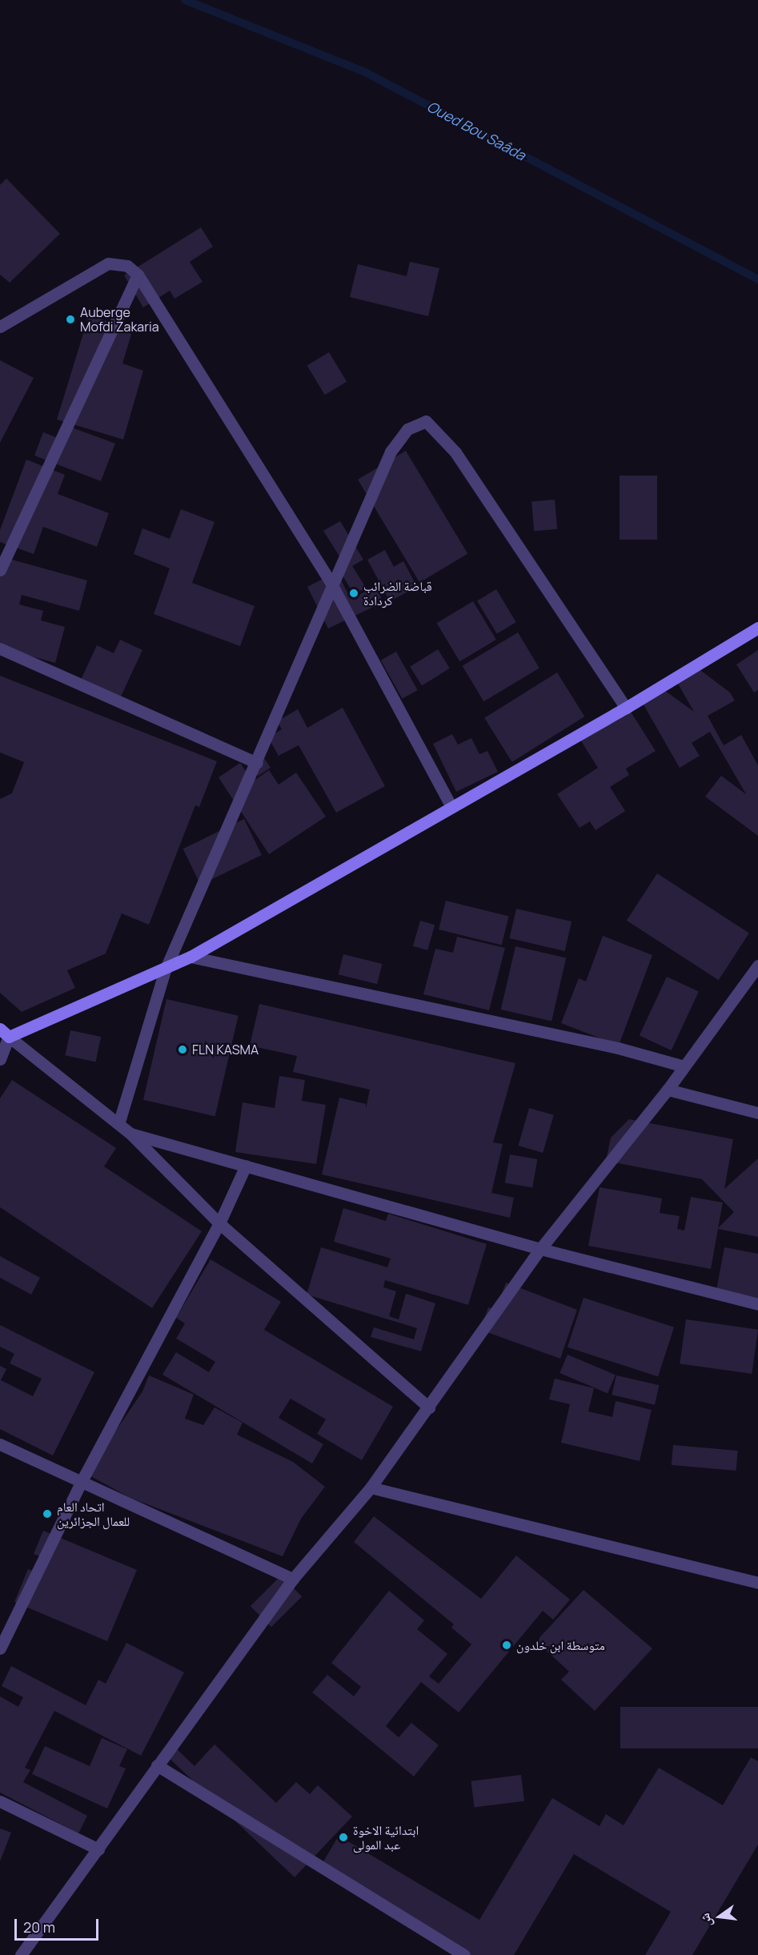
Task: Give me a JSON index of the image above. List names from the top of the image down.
{
  "water": ["Oued Bou Saâda"],
  "places": [
    "Auberge Mofdi Zakaria",
    "قباضة الضرائب كردادة",
    "FLN KASMA",
    "اتحاد العام للعمال الجزائرين",
    "متوسطة ابن خلدون",
    "ابتدائية الاخوة عبد المولى"
  ],
  "scale_bar": "20 m",
  "north": "left"
}
